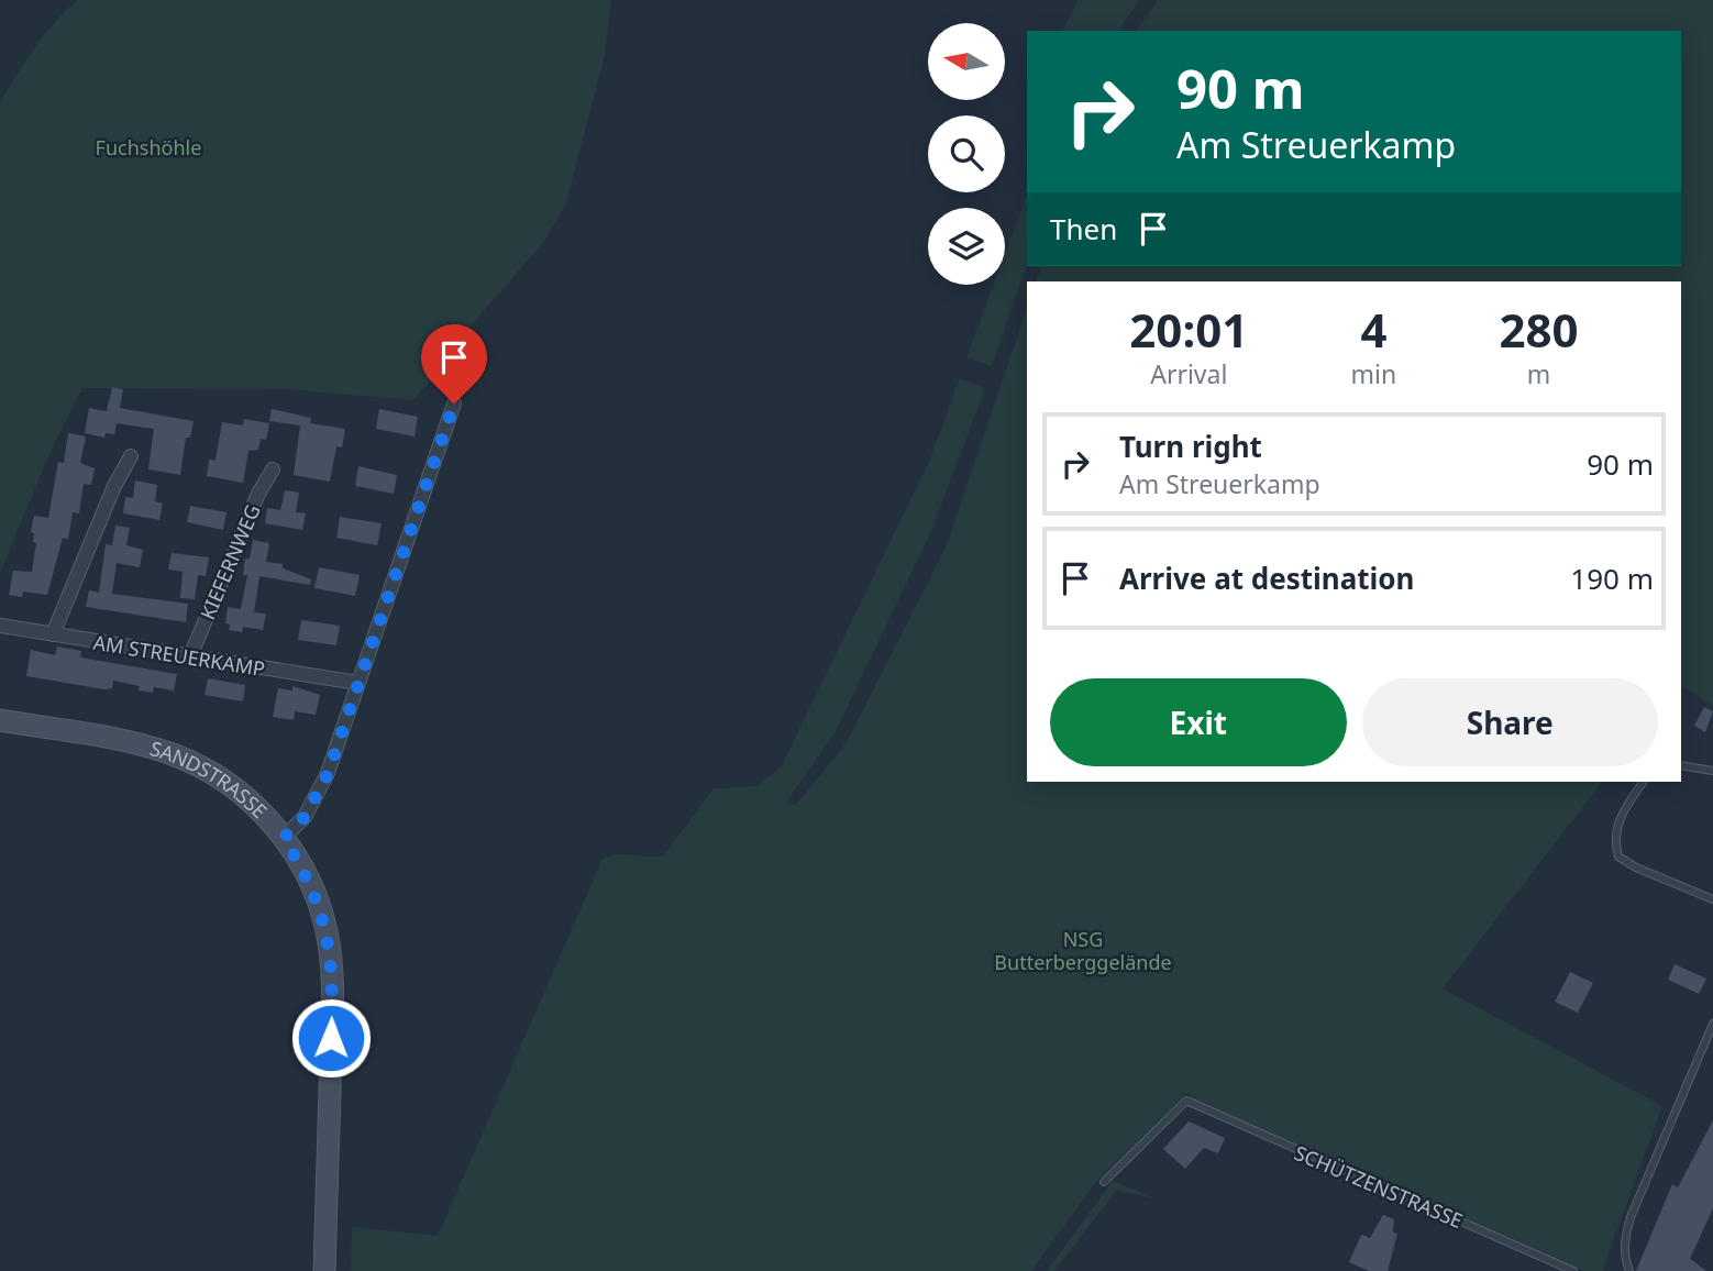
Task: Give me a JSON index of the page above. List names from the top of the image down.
{
  "streets": {
    "street": ["KIEFERNWEG", "AM STREUERKAMP", "SANDSTRASSE"],
    "lane": ["SCHÜTZENSTRASSE"]
  },
  "crossings": [
    ["KIEFERNWEG", "AM STREUERKAMP"]
  ],
  "parks": ["Fuchshöhle", "NSG Butterberggelände"],
  "north": "left",
  "page": {
    "turn": ["90 m", "Am Streuerkamp"],
    "then": "Then",
    "eta": [
      "20:01",
      "Arrival",
      "4",
      "min",
      "280",
      "m"
    ],
    "list": [
      {
        "name": "Turn right",
        "note": "Am Streuerkamp",
        "value": "90 m"
      },
      {
        "name": "Arrive at destination",
        "value": "190 m"
      }
    ],
    "buttons": ["Exit", "Share"]
  }
}
